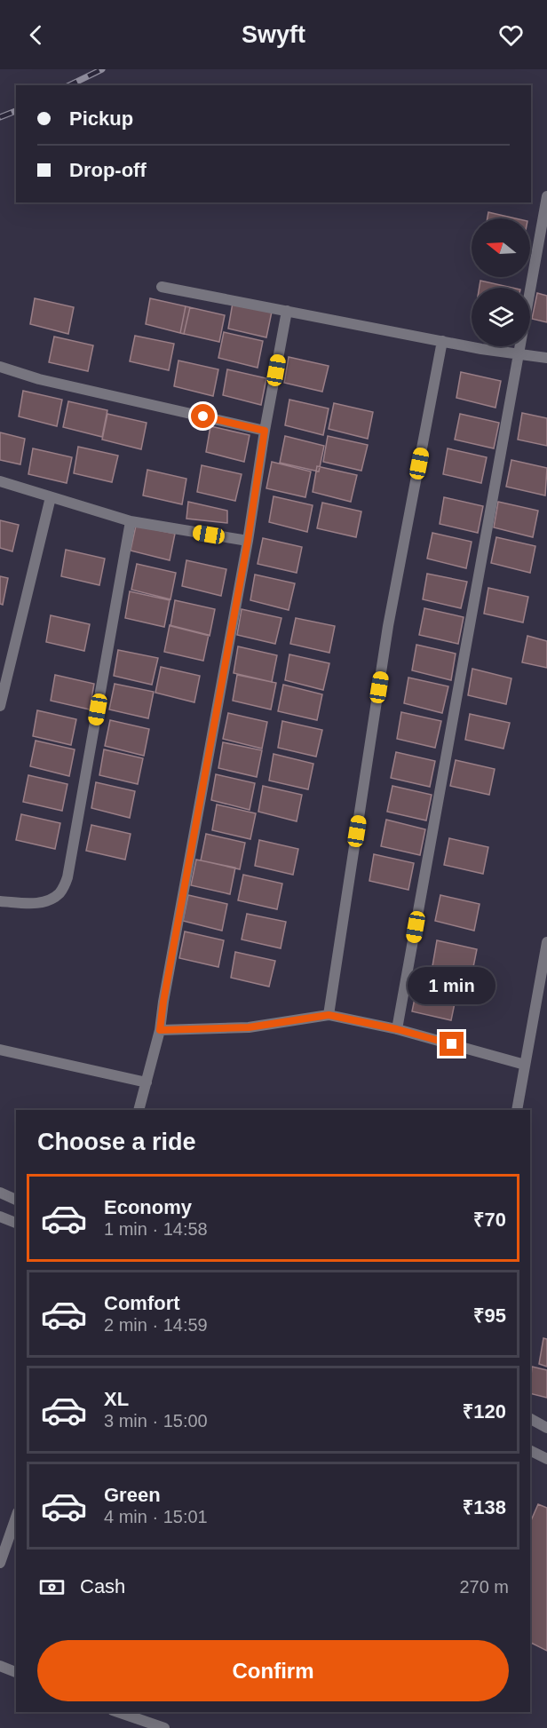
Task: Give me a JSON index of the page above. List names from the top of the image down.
{
  "north": "left",
  "page": {
    "header": "Swyft",
    "banner": ["Pickup", "Drop-off"],
    "bubble": "1 min",
    "heading": "Choose a ride",
    "list": [
      {
        "name": "Economy",
        "note": "1 min · 14:58",
        "value": "₹70"
      },
      {
        "name": "Comfort",
        "note": "2 min · 14:59",
        "value": "₹95"
      },
      {
        "name": "XL",
        "note": "3 min · 15:00",
        "value": "₹120"
      },
      {
        "name": "Green",
        "note": "4 min · 15:01",
        "value": "₹138"
      }
    ],
    "pay": ["Cash", "270 m"],
    "buttons": "Confirm"
  }
}
